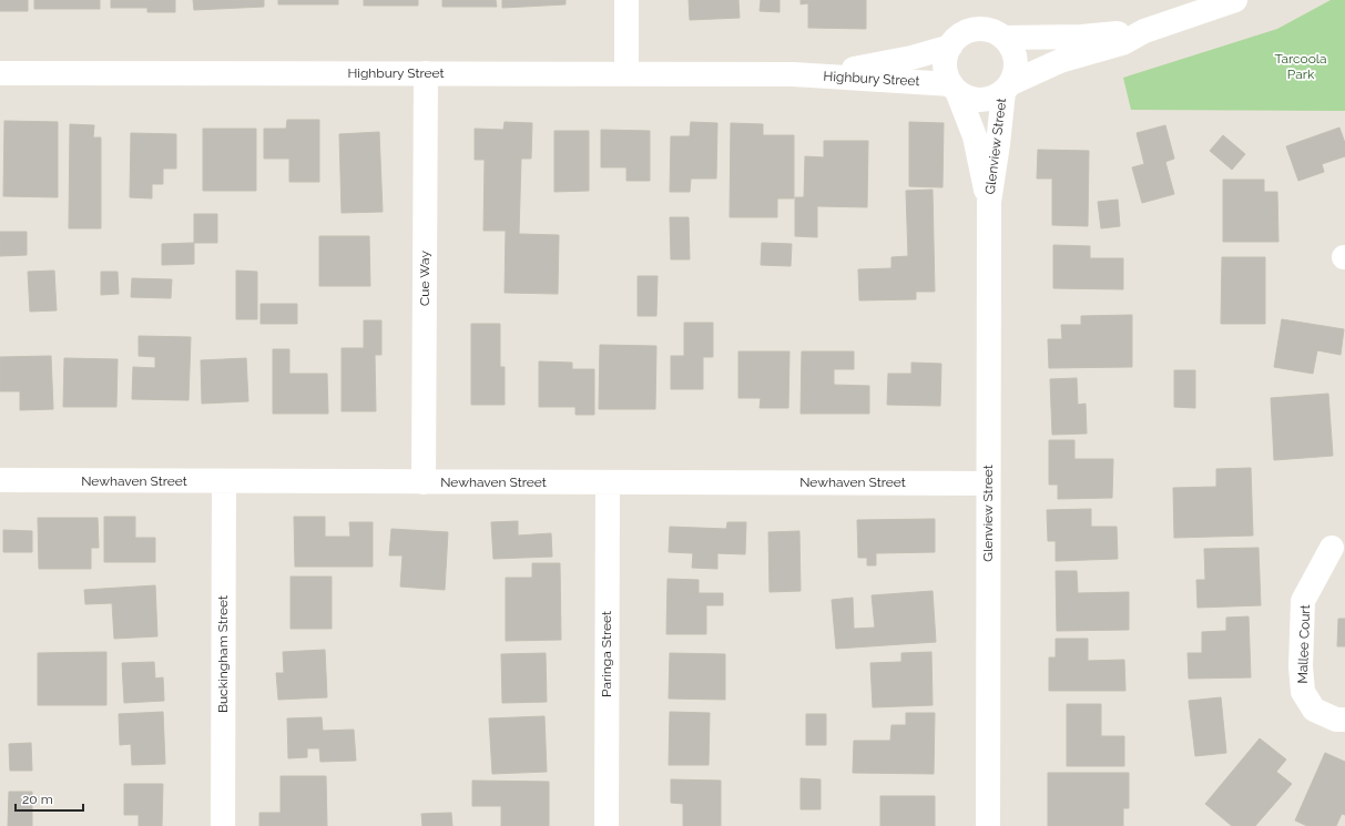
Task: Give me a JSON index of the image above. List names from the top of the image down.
{
  "streets": {
    "street": [
      "Highbury Street",
      "Glenview Street",
      "Cue Way",
      "Newhaven Street",
      "Mallee Court",
      "Buckingham Street",
      "Paringa Street"
    ]
  },
  "crossings": [
    ["Highbury Street", "Glenview Street"],
    ["Highbury Street", "Cue Way"],
    ["Glenview Street", "Newhaven Street"],
    ["Cue Way", "Newhaven Street"],
    ["Newhaven Street", "Buckingham Street"],
    ["Newhaven Street", "Paringa Street"]
  ],
  "parks": ["Tarcoola Park"],
  "scale_bar": "20 m"
}
